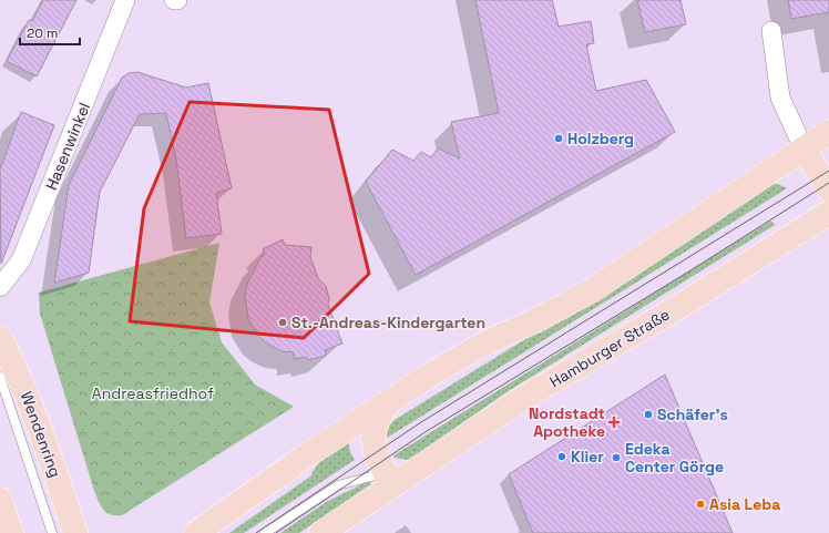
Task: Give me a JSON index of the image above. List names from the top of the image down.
{
  "streets": {
    "main road": ["Hamburger Straße", "Wendenring"],
    "street": ["Hasenwinkel"]
  },
  "parks": ["Andreasfriedhof"],
  "places": {
    "other": [
      "Holzberg",
      "St.-Andreas-Kindergarten",
      "Schäfer's",
      "Klier",
      "Edeka Center Görge",
      "Asia Leba"
    ],
    "health": ["Nordstadt Apotheke"]
  },
  "scale_bar": "20 m"
}
